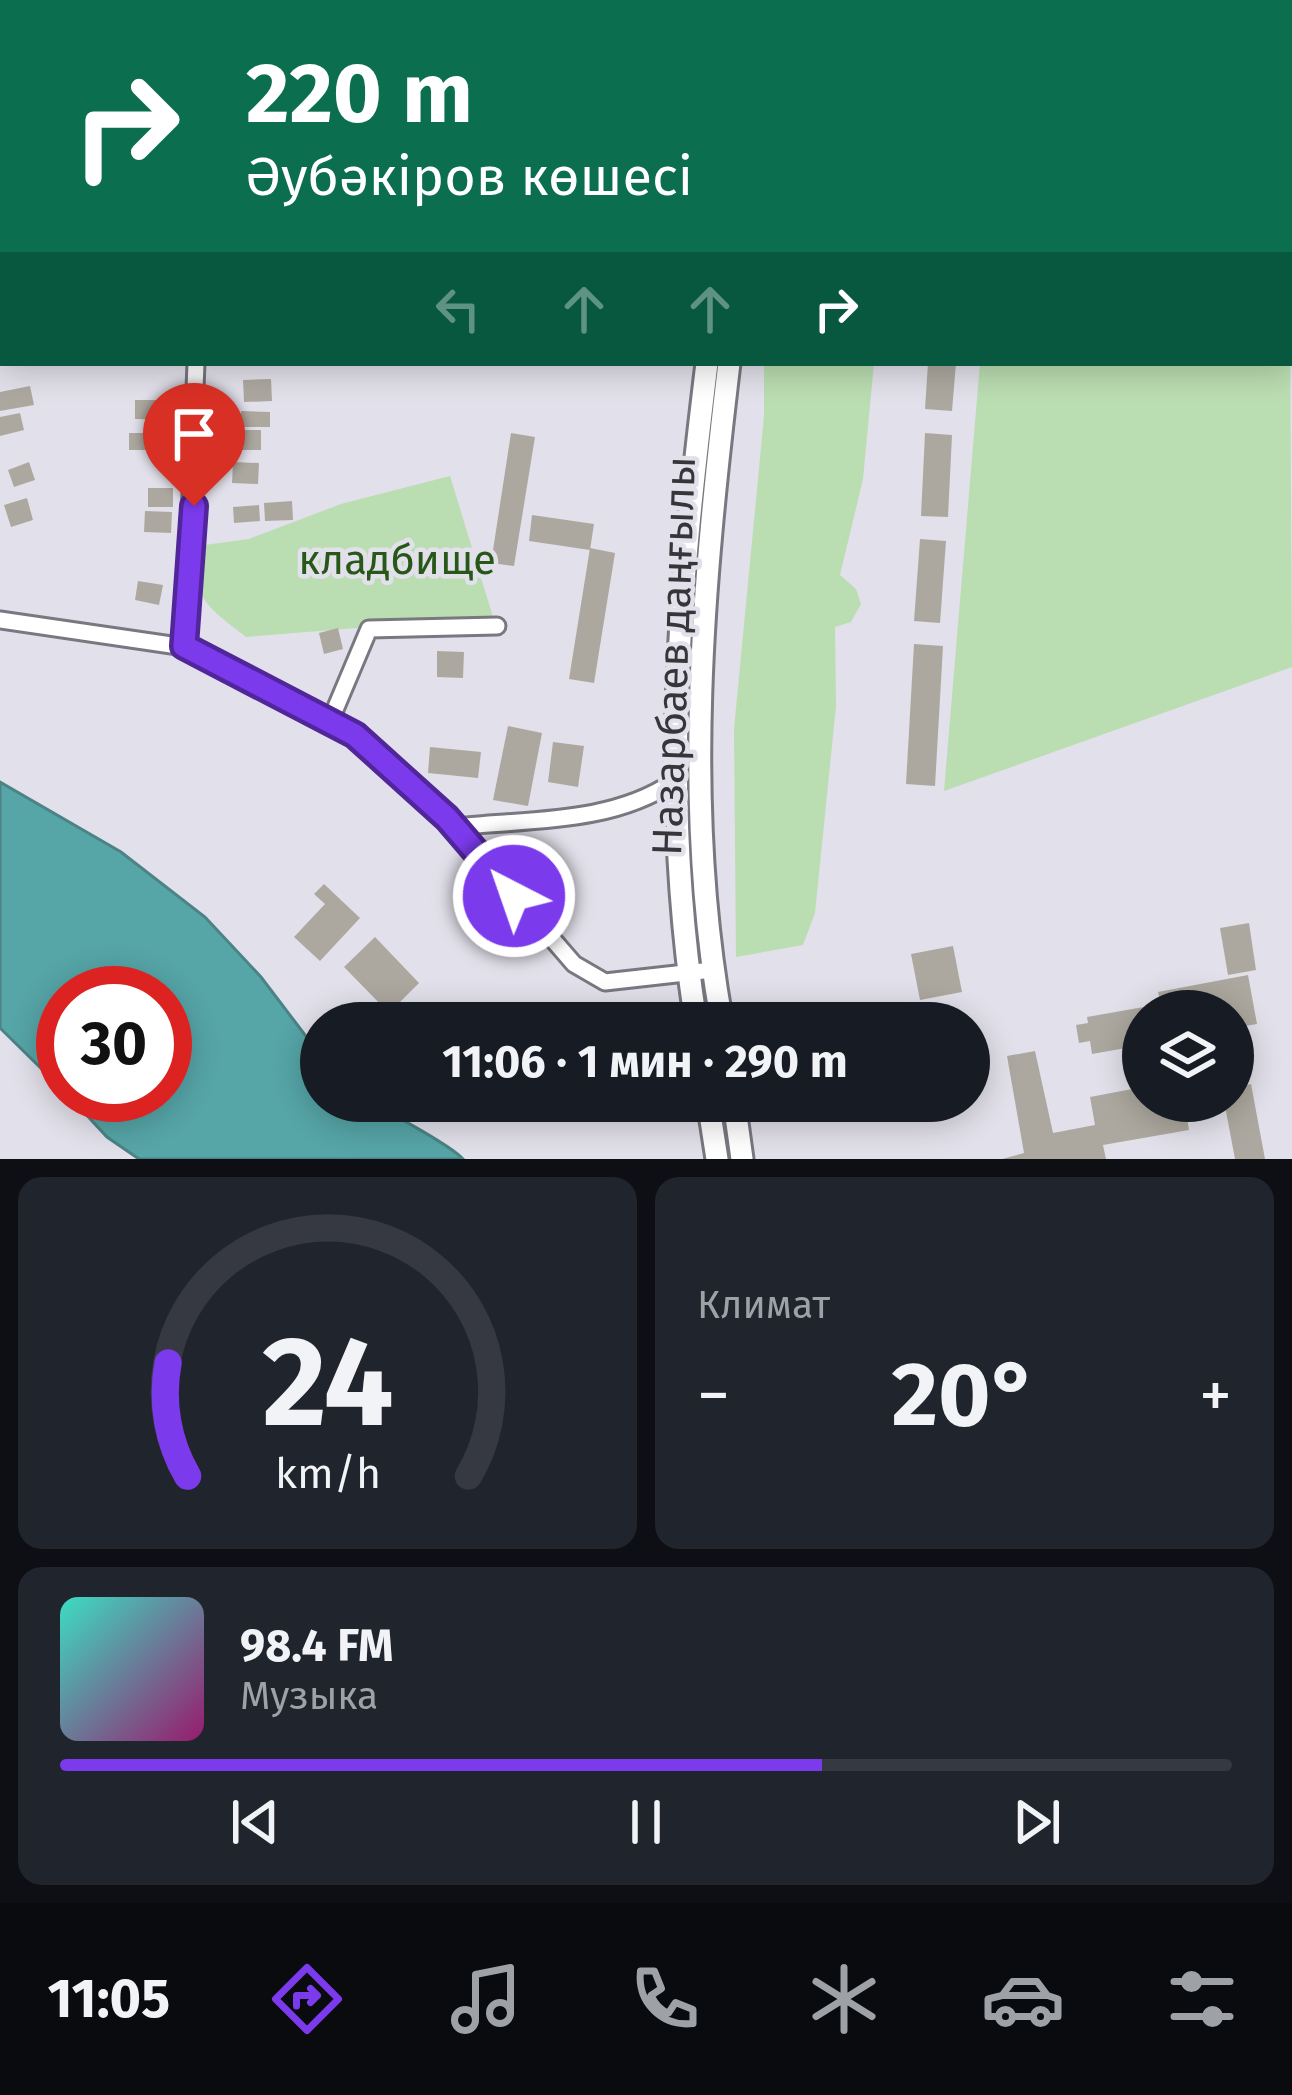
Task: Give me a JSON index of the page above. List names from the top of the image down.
{
  "streets": {
    "main road": ["Назарбаев даңғылы"]
  },
  "parks": ["кладбище"],
  "page": {
    "turn": ["220 m", "Әубәкіров көшесі"],
    "limit": "30",
    "trip": "11:06 · 1 мин · 290 m",
    "tile": "Климат",
    "heat": ["−", "20°", "+"],
    "song": ["98.4 FM", "Музыка"],
    "tabs": "11:05",
    "gauge": ["24", "km/h"]
  }
}
